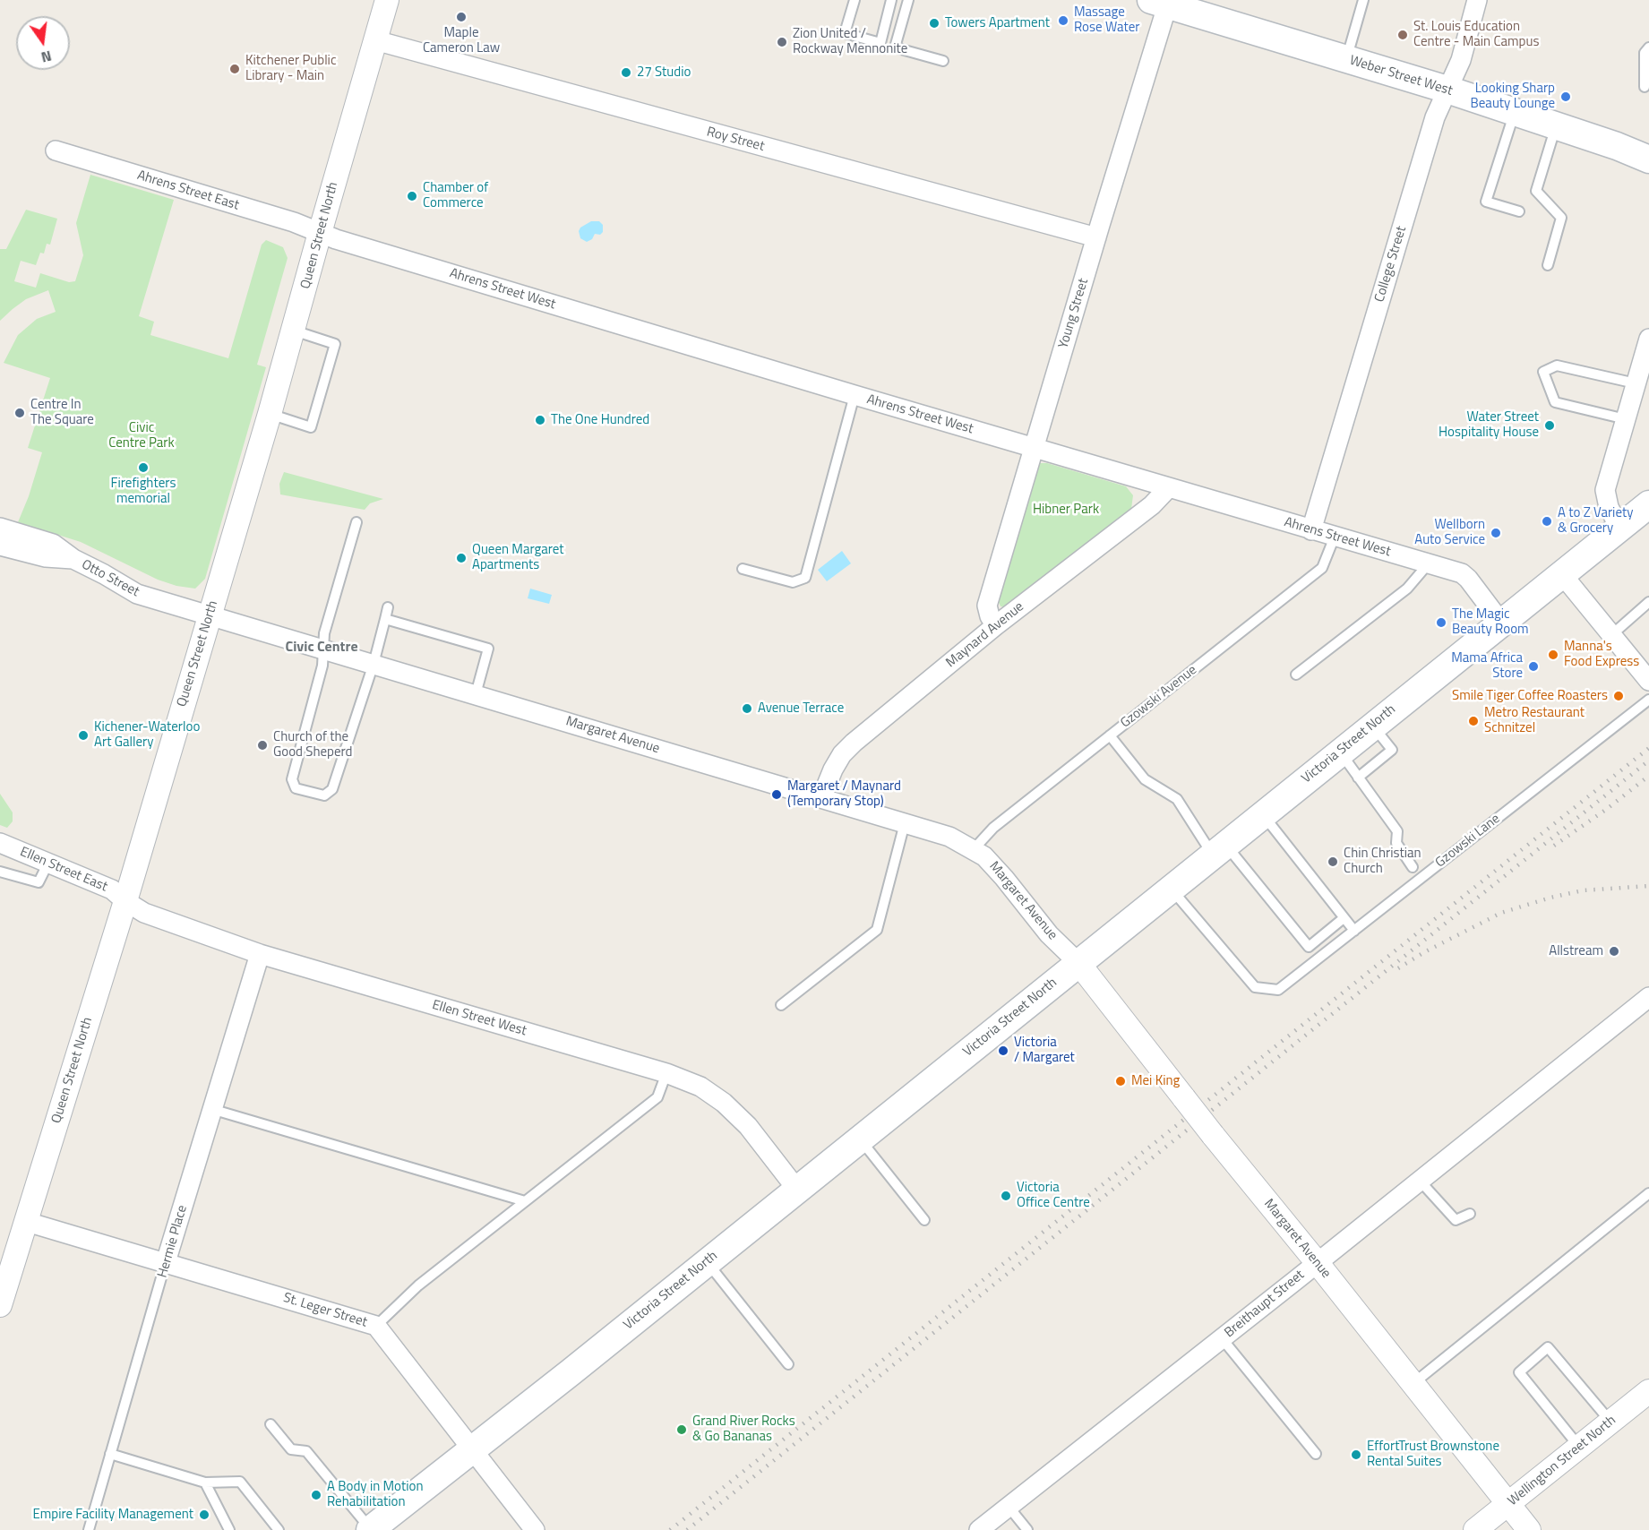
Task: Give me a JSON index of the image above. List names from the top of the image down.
{
  "streets": {
    "main road": ["Weber Street West", "Victoria Street North"],
    "street": [
      "Roy Street",
      "Ahrens Street East",
      "Queen Street North",
      "College Street",
      "Ahrens Street West",
      "Young Street",
      "Otto Street",
      "Maynard Avenue",
      "Margaret Avenue",
      "Ellen Street East",
      "Ellen Street West",
      "Hermie Place",
      "Breithaupt Street",
      "St. Leger Street",
      "Wellington Street North"
    ],
    "lane": ["Gzowski Avenue", "Gzowski Lane"]
  },
  "crossings": [
    ["Weber Street West", "College Street"],
    ["Weber Street West", "Young Street"],
    ["Roy Street", "Queen Street North"],
    ["Roy Street", "Young Street"],
    ["Ahrens Street East", "Queen Street North"],
    ["Ahrens Street East", "Ahrens Street West"],
    ["Queen Street North", "Ahrens Street West"],
    ["Queen Street North", "Otto Street"],
    ["Queen Street North", "Margaret Avenue"],
    ["Queen Street North", "Ellen Street East"],
    ["Queen Street North", "Ellen Street West"],
    ["Queen Street North", "St. Leger Street"],
    ["College Street", "Ahrens Street West"],
    ["Ahrens Street West", "Young Street"],
    ["Ahrens Street West", "Maynard Avenue"],
    ["Ahrens Street West", "Gzowski Avenue"],
    ["Ahrens Street West", "Victoria Street North"],
    ["Young Street", "Maynard Avenue"],
    ["Otto Street", "Margaret Avenue"],
    ["Maynard Avenue", "Margaret Avenue"],
    ["Gzowski Avenue", "Margaret Avenue"],
    ["Margaret Avenue", "Victoria Street North"],
    ["Margaret Avenue", "Breithaupt Street"],
    ["Margaret Avenue", "Wellington Street North"],
    ["Victoria Street North", "Gzowski Lane"],
    ["Victoria Street North", "Ellen Street West"],
    ["Victoria Street North", "St. Leger Street"],
    ["Ellen Street East", "Ellen Street West"],
    ["Ellen Street West", "Hermie Place"],
    ["Hermie Place", "St. Leger Street"]
  ],
  "districts": ["Civic Centre"],
  "parks": ["Civic Centre Park", "Hibner Park"],
  "places": [
    "Maple Cameron Law",
    "Massage Rose Water",
    "Towers Apartment",
    "St. Louis Education Centre - Main Campus",
    "Zion United / Rockway Mennonite",
    "Kitchener Public Library - Main",
    "27 Studio",
    "Looking Sharp Beauty Lounge",
    "Chamber of Commerce",
    "Centre In The Square",
    "The One Hundred",
    "Water Street Hospitality House",
    "Firefighters memorial",
    "A to Z Variety & Grocery",
    "Wellborn Auto Service",
    "Queen Margaret Apartments",
    "The Magic Beauty Room",
    "Manna's Food Express",
    "Mama Africa Store",
    "Smile Tiger Coffee Roasters",
    "Avenue Terrace",
    "Metro Restaurant Schnitzel",
    "Kichener-Waterloo Art Gallery",
    "Church of the Good Sheperd",
    "Margaret / Maynard (Temporary Stop)",
    "Chin Christian Church",
    "Allstream",
    "Victoria / Margaret",
    "Mei King",
    "Victoria Office Centre",
    "Grand River Rocks & Go Bananas",
    "EffortTrust Brownstone Rental Suites",
    "A Body in Motion Rehabilitation",
    "Empire Facility Management"
  ],
  "north": "bottom"
}
